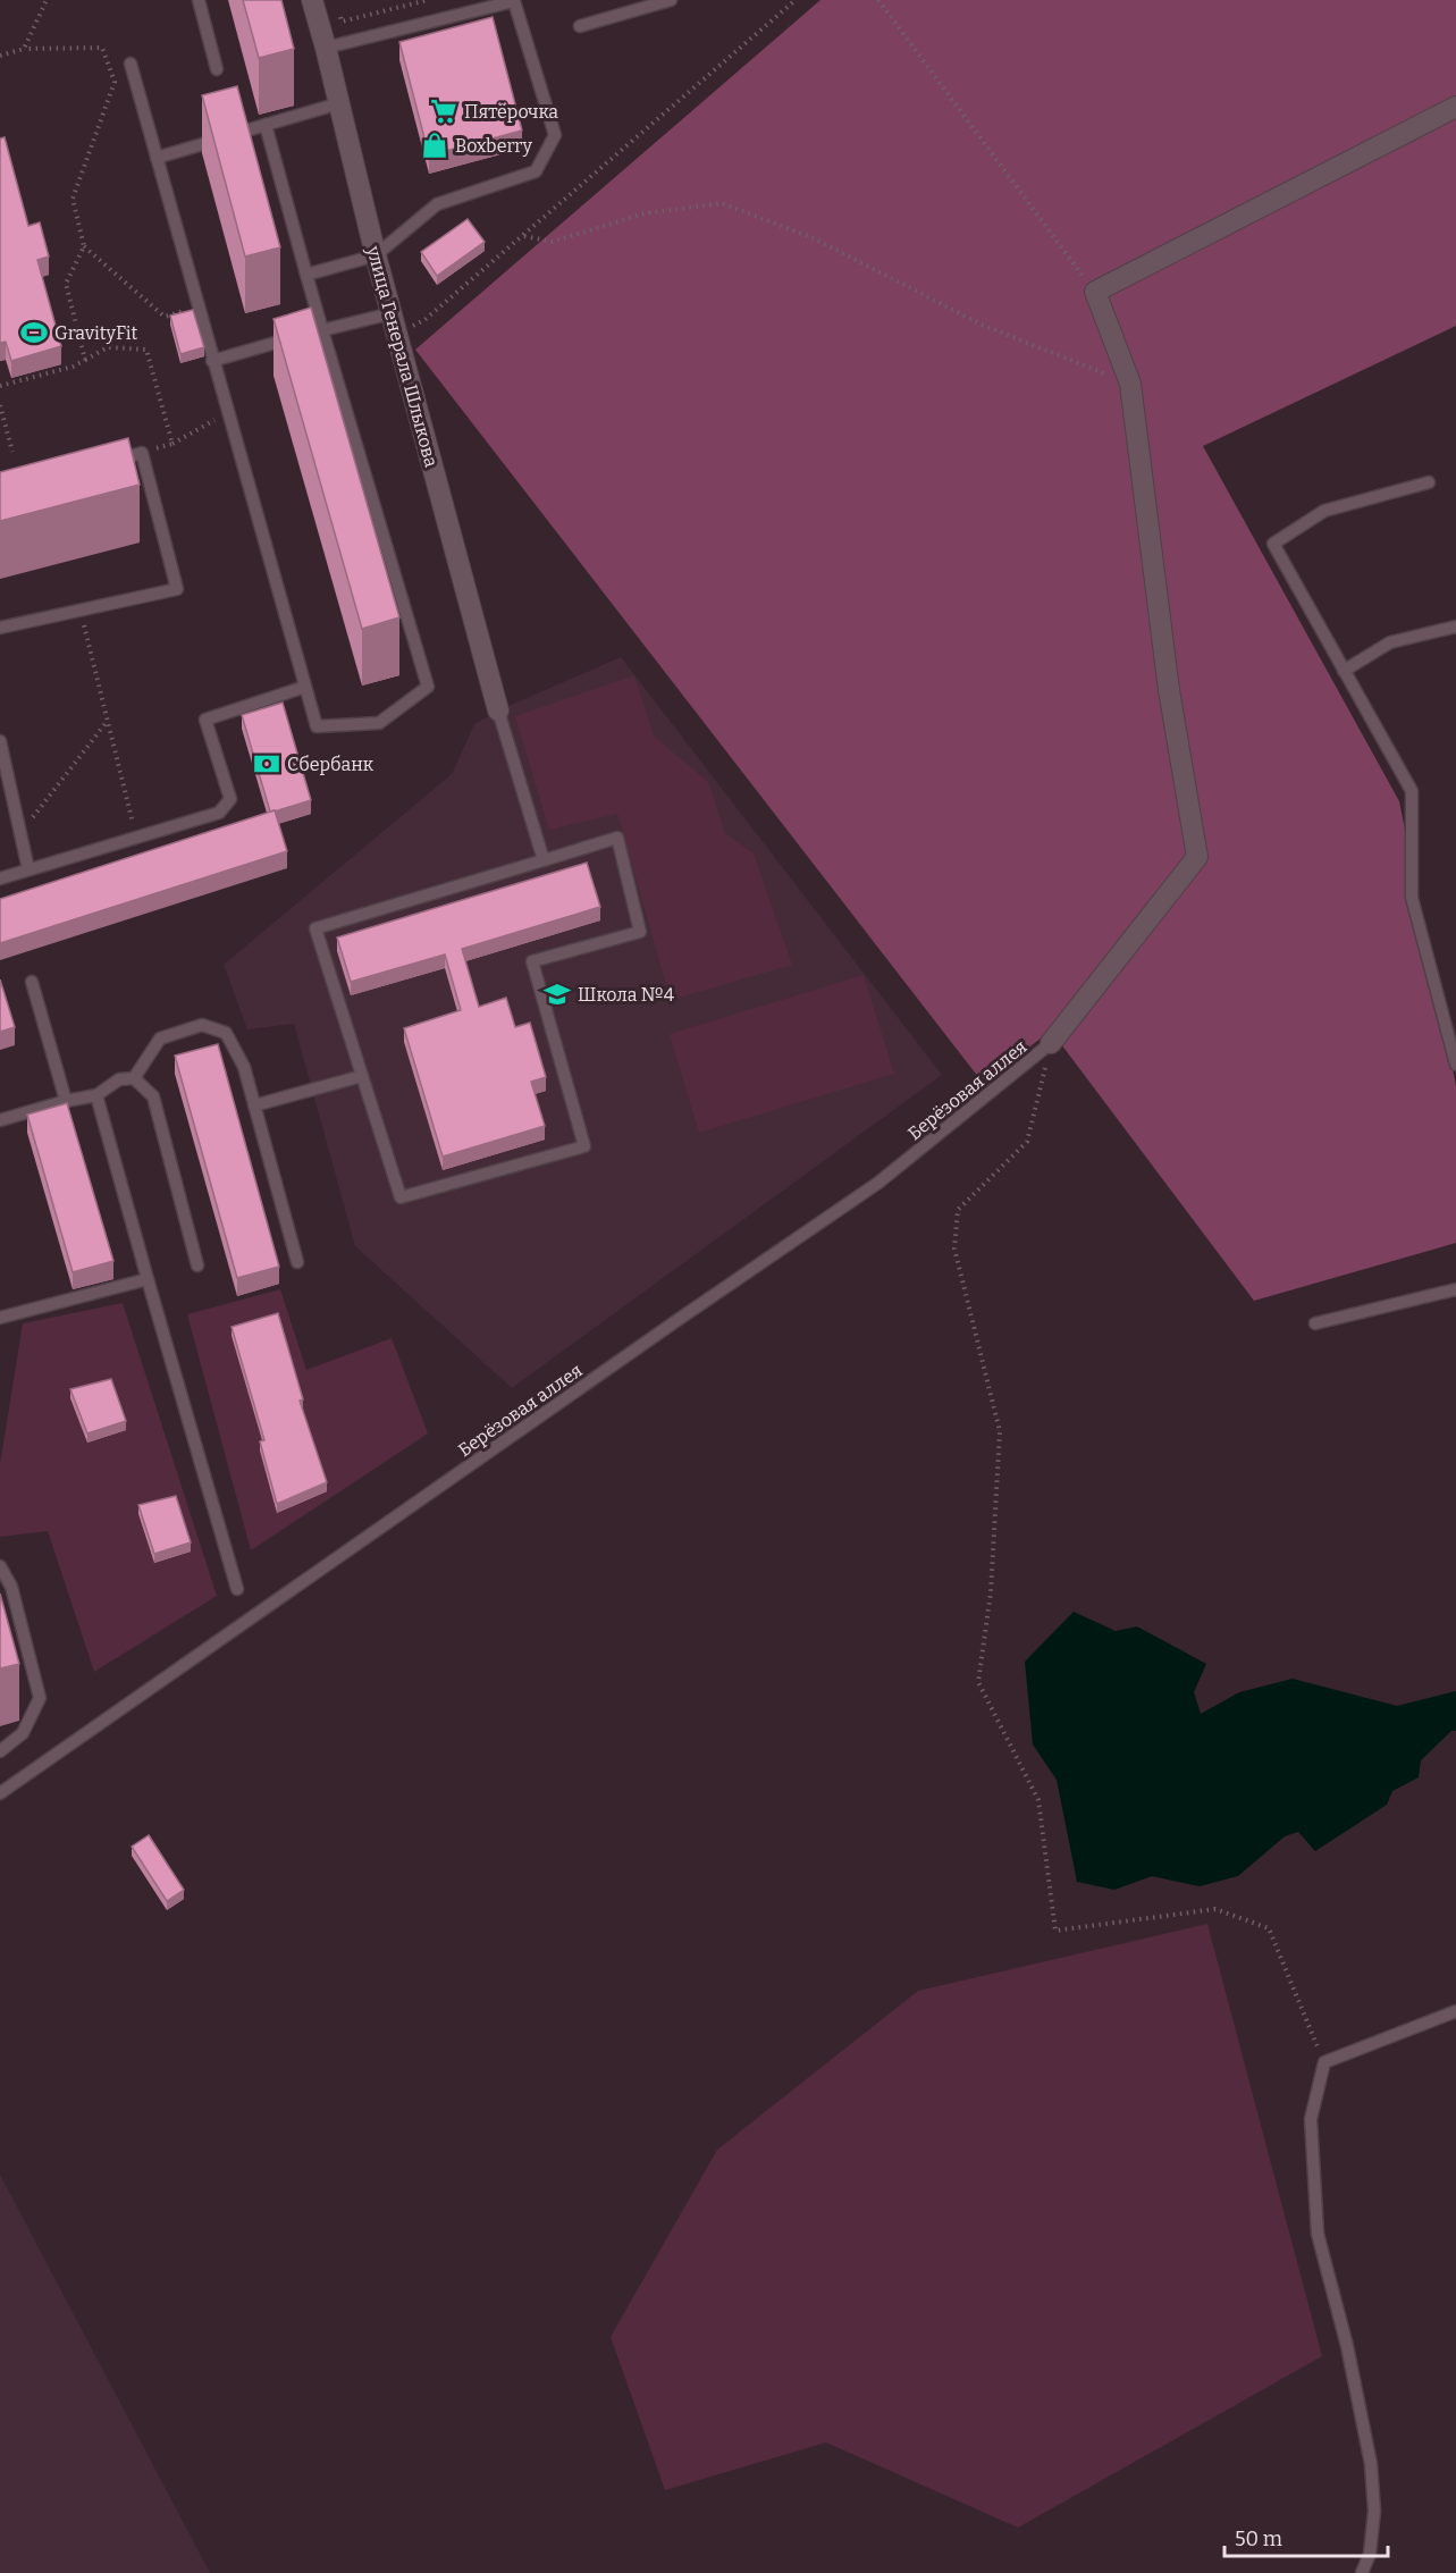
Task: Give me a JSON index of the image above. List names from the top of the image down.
{
  "streets": {
    "street": ["улица Генерала Шлыкова"],
    "lane": ["Берёзовая аллея"]
  },
  "places": {
    "supermarket": ["Пятёрочка"],
    "shop": ["Boxberry"],
    "sports": ["GravityFit"],
    "bank": ["Сбербанк"],
    "school or university": ["Школа №4"]
  },
  "scale_bar": "50 m"
}
